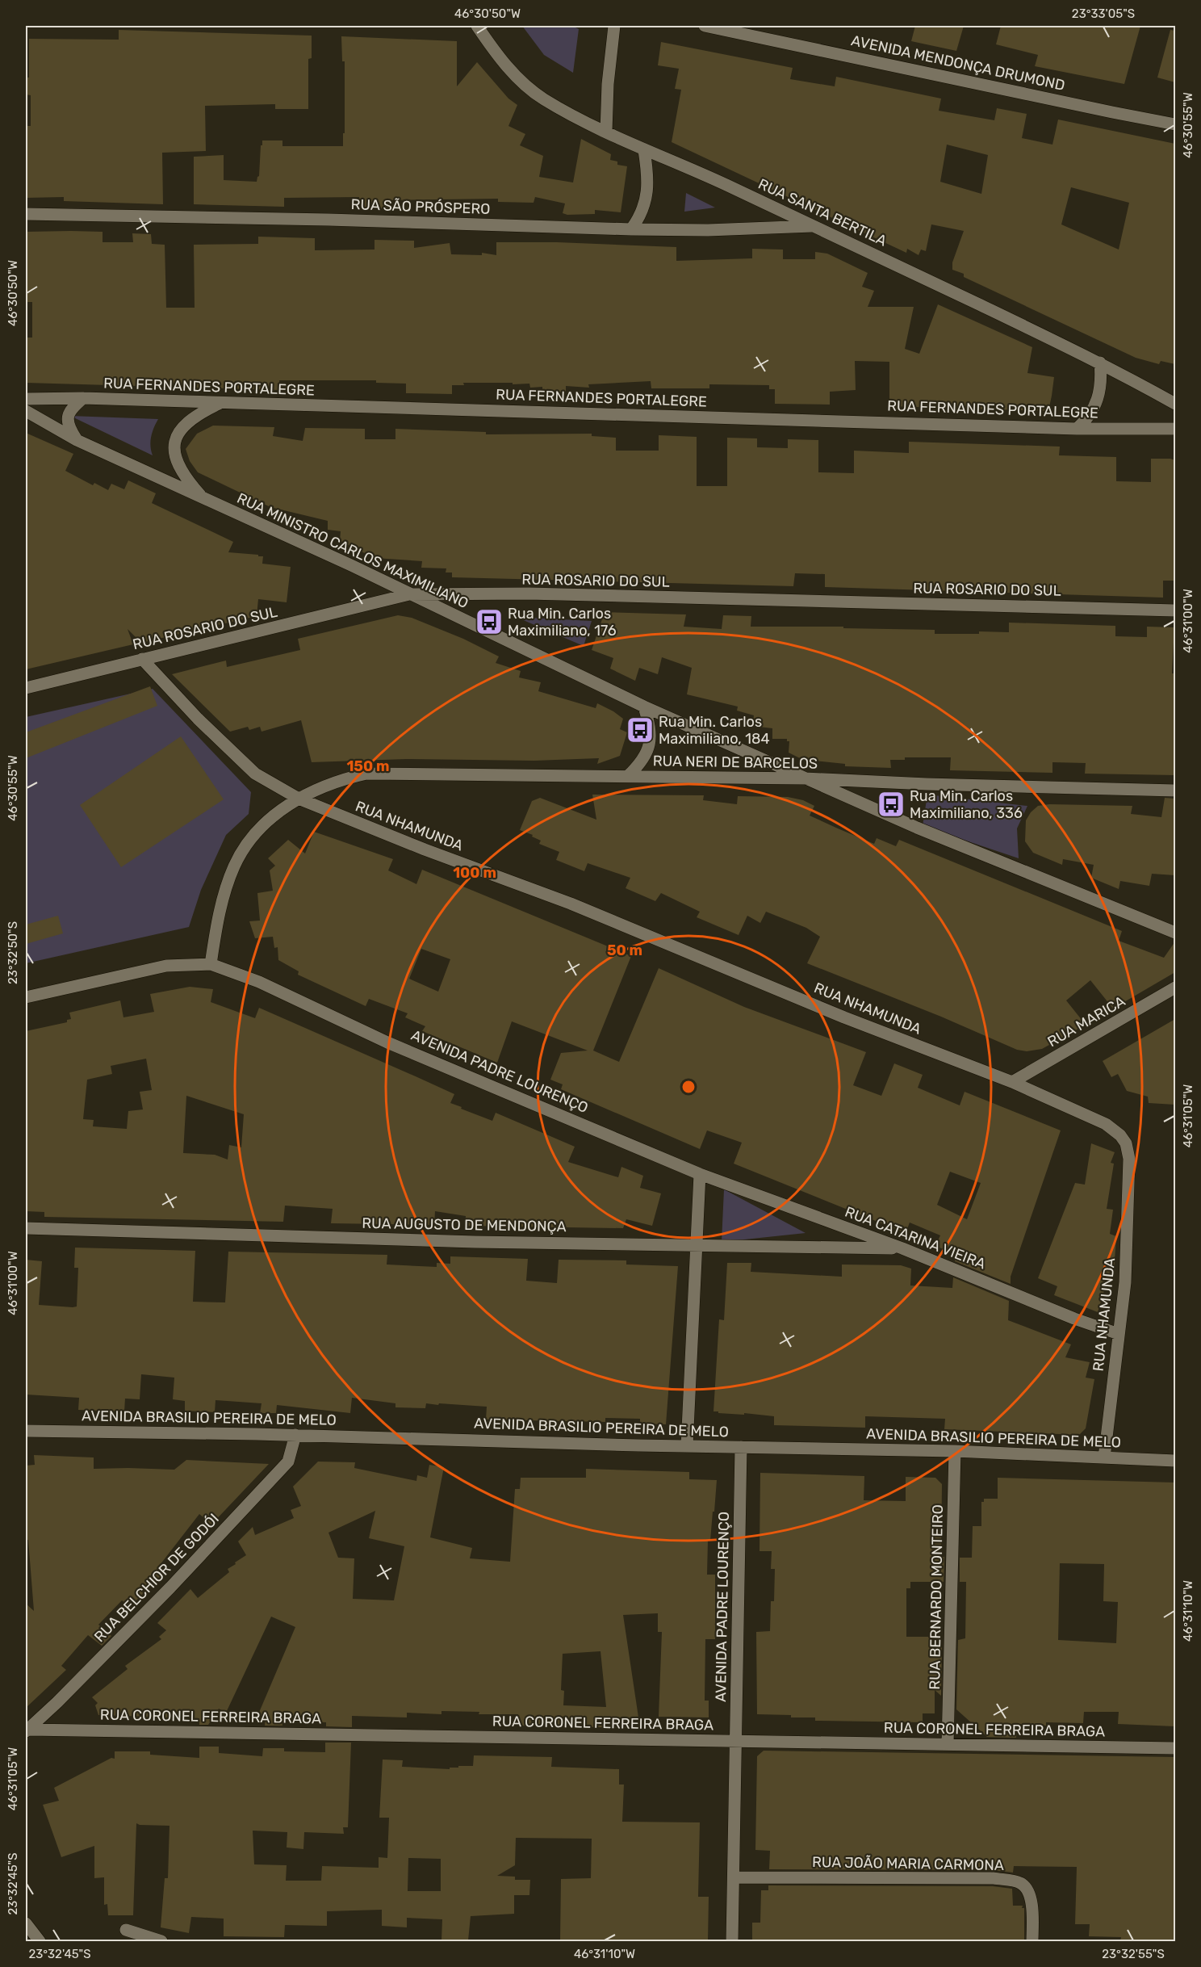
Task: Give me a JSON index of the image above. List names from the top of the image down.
{
  "streets": {
    "street": [
      "AVENIDA MENDONÇA DRUMOND",
      "RUA SÃO PRÓSPERO",
      "RUA SANTA BERTILA",
      "RUA FERNANDES PORTALEGRE",
      "RUA MINISTRO CARLOS MAXIMILIANO",
      "RUA ROSARIO DO SUL",
      "RUA NERI DE BARCELOS",
      "RUA NHAMUNDA",
      "RUA MARICA",
      "AVENIDA PADRE LOURENÇO",
      "RUA AUGUSTO DE MENDONÇA",
      "RUA CATARINA VIEIRA",
      "AVENIDA BRASILIO PEREIRA DE MELO",
      "RUA BELCHIOR DE GODÓI",
      "RUA BERNARDO MONTEIRO",
      "RUA CORONEL FERREIRA BRAGA",
      "RUA JOÃO MARIA CARMONA"
    ]
  },
  "crossings": [
    ["RUA SÃO PRÓSPERO", "RUA SANTA BERTILA"],
    ["RUA MINISTRO CARLOS MAXIMILIANO", "RUA ROSARIO DO SUL"],
    ["RUA MINISTRO CARLOS MAXIMILIANO", "RUA NERI DE BARCELOS"],
    ["RUA ROSARIO DO SUL", "RUA NHAMUNDA"],
    ["RUA NERI DE BARCELOS", "RUA NHAMUNDA"],
    ["RUA NHAMUNDA", "RUA MARICA"],
    ["RUA NHAMUNDA", "RUA CATARINA VIEIRA"],
    ["RUA NHAMUNDA", "AVENIDA BRASILIO PEREIRA DE MELO"],
    ["AVENIDA PADRE LOURENÇO", "RUA CATARINA VIEIRA"],
    ["AVENIDA PADRE LOURENÇO", "AVENIDA BRASILIO PEREIRA DE MELO"],
    ["AVENIDA PADRE LOURENÇO", "RUA CORONEL FERREIRA BRAGA"],
    ["AVENIDA PADRE LOURENÇO", "RUA JOÃO MARIA CARMONA"],
    ["RUA AUGUSTO DE MENDONÇA", "RUA CATARINA VIEIRA"],
    ["AVENIDA BRASILIO PEREIRA DE MELO", "RUA BELCHIOR DE GODÓI"],
    ["AVENIDA BRASILIO PEREIRA DE MELO", "RUA BERNARDO MONTEIRO"],
    ["RUA BELCHIOR DE GODÓI", "RUA CORONEL FERREIRA BRAGA"],
    ["RUA BERNARDO MONTEIRO", "RUA CORONEL FERREIRA BRAGA"]
  ],
  "places": {
    "bus stop": ["Rua Min. Carlos Maximiliano, 176", "Rua Min. Carlos Maximiliano, 184", "Rua Min. Carlos Maximiliano, 336"]
  },
  "coordinates": [
    "46°30'50\"W",
    "23°33'05\"S",
    "46°30'55\"W",
    "46°31'00\"W",
    "23°32'50\"S",
    "46°31'05\"W",
    "46°31'10\"W",
    "23°32'45\"S",
    "23°32'55\"S"
  ],
  "rings": ["150 m", "100 m", "50 m"]
}
